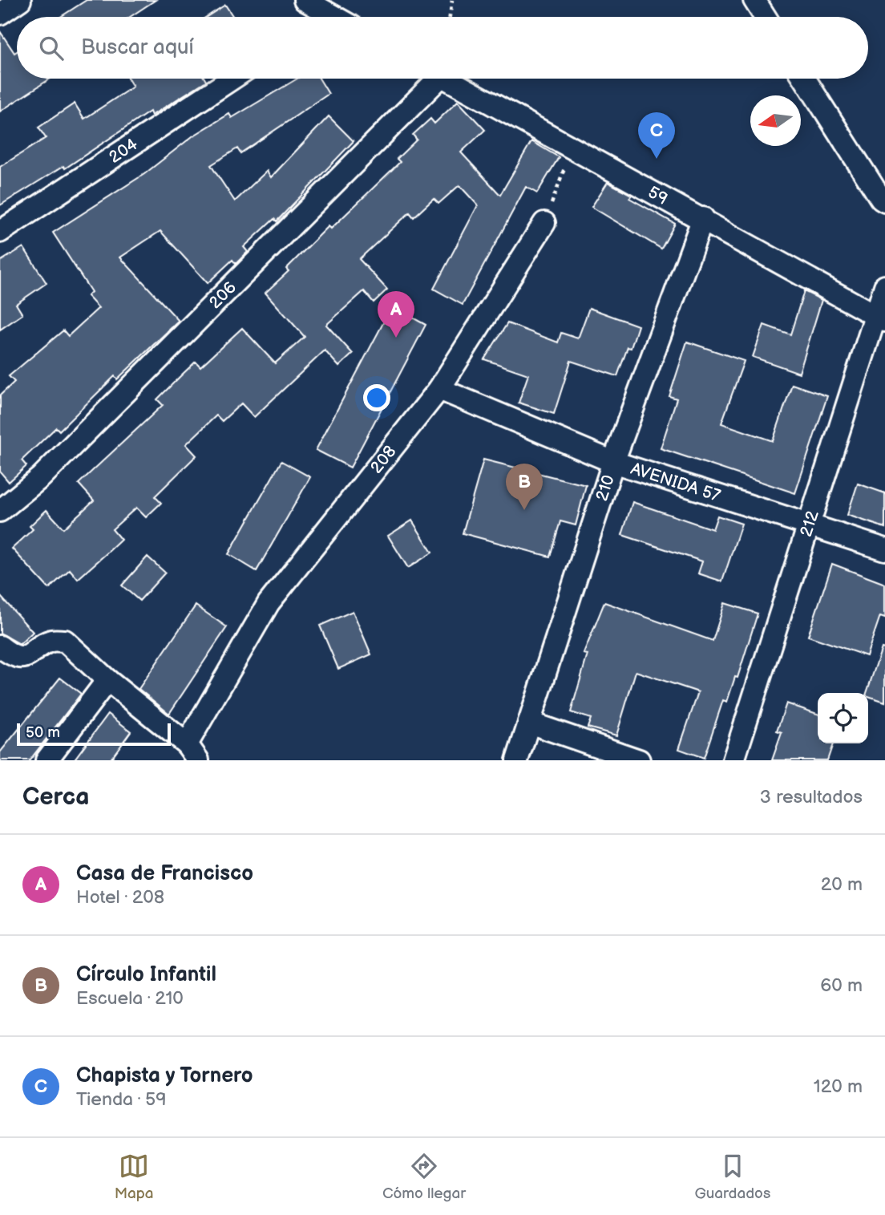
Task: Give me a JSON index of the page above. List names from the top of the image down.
{
  "streets": {
    "street": [
      "204",
      "59",
      "206",
      "208",
      "AVENIDA 57",
      "210",
      "212"
    ]
  },
  "crossings": [
    ["59", "210"],
    ["59", "212"],
    ["208", "AVENIDA 57"],
    ["AVENIDA 57", "210"],
    ["AVENIDA 57", "212"]
  ],
  "scale_bar": "50 m",
  "north": "left",
  "page": {
    "search": "Buscar aquí",
    "pins": ["C", "A", "B"],
    "scale": "50 m",
    "heading": ["Cerca", "3 resultados"],
    "list": [
      {
        "mark": "A",
        "name": "Casa de Francisco",
        "note": "Hotel · 208",
        "value": "20 m"
      },
      {
        "mark": "B",
        "name": "Círculo Infantil",
        "note": "Escuela · 210",
        "value": "60 m"
      },
      {
        "mark": "C",
        "name": "Chapista y Tornero",
        "note": "Tienda · 59",
        "value": "120 m"
      }
    ],
    "nav": ["Mapa", "Cómo llegar", "Guardados"]
  }
}
